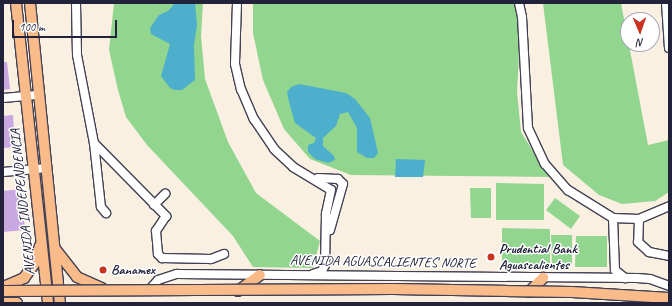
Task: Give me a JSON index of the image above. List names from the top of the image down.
{
  "streets": {
    "main road": ["AVENIDA INDEPENDENCIA", "AVENIDA AGUASCALIENTES NORTE"]
  },
  "crossings": [
    ["AVENIDA INDEPENDENCIA", "AVENIDA AGUASCALIENTES NORTE"]
  ],
  "places": ["Prudential Bank Aguascalientes", "Banamex"],
  "scale_bar": "100 m",
  "north": "bottom"
}
